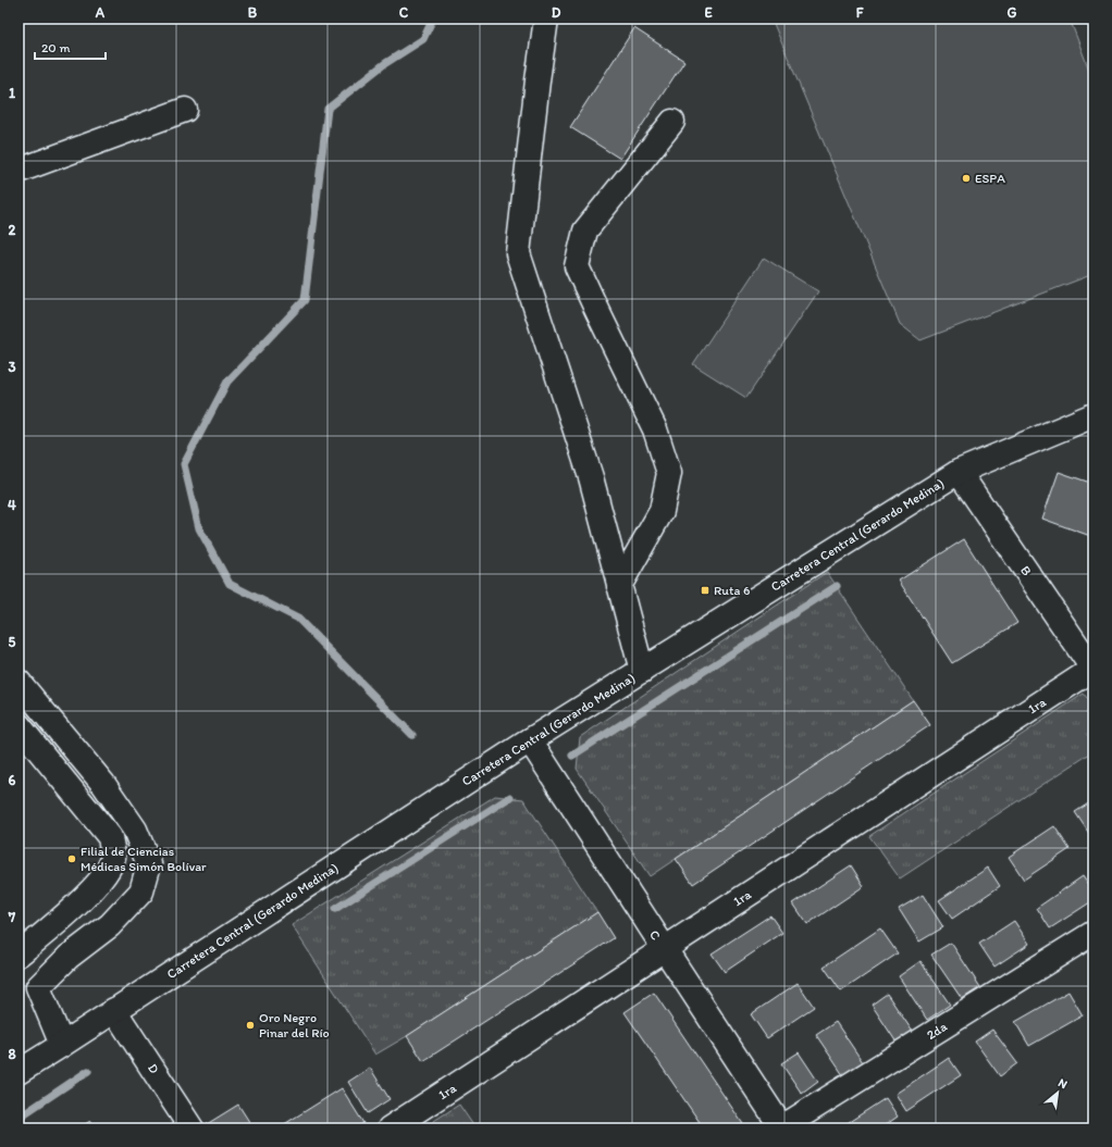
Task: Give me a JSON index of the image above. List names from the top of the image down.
{
  "streets": {
    "street": [
      "Carretera Central (Gerardo Medina)",
      "B",
      "1ra",
      "C",
      "2da",
      "D"
    ]
  },
  "crossings": [
    ["Carretera Central (Gerardo Medina)", "B"],
    ["Carretera Central (Gerardo Medina)", "C"],
    ["Carretera Central (Gerardo Medina)", "D"],
    ["B", "1ra"],
    ["1ra", "C"],
    ["C", "2da"]
  ],
  "places": {
    "other": ["ESPA", "Filial de Ciencias Médicas Simón Bolívar", "Oro Negro Pinar del Río"],
    "transit": ["Ruta 6"]
  },
  "scale_bar": "20 m",
  "north": "top right",
  "grid": {
    "columns": [
      "A",
      "B",
      "C",
      "D",
      "E",
      "F",
      "G"
    ],
    "rows": [
      "1",
      "2",
      "3",
      "4",
      "5",
      "6",
      "7",
      "8"
    ]
  }
}
